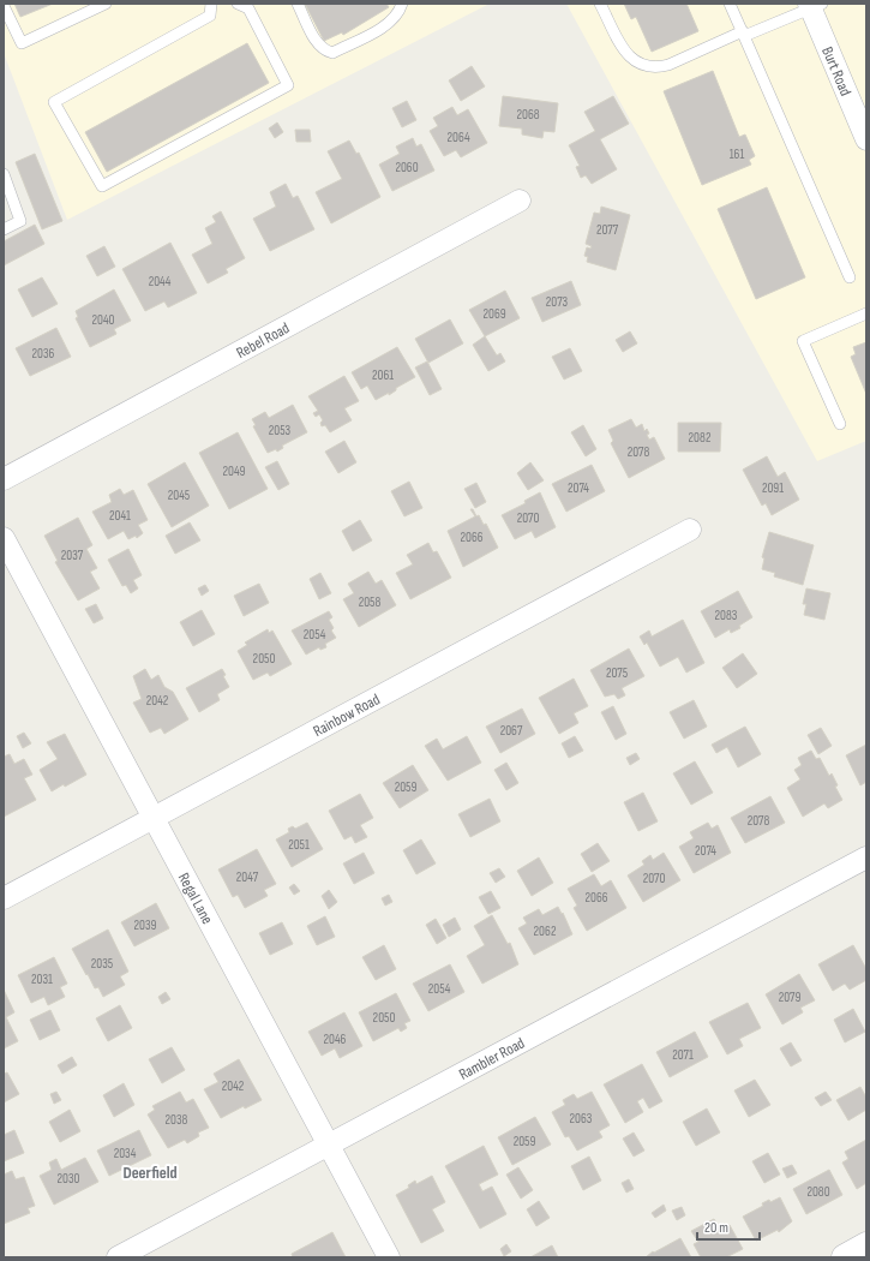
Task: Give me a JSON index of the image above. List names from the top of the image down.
{
  "streets": {
    "street": [
      "Burt Road",
      "Rebel Road",
      "Rainbow Road",
      "Regal Lane",
      "Rambler Road"
    ]
  },
  "crossings": [
    ["Rainbow Road", "Regal Lane"],
    ["Regal Lane", "Rambler Road"]
  ],
  "districts": ["Deerfield"],
  "house_numbers": [
    "2068",
    "2064",
    "161",
    "2060",
    "2077",
    "2044",
    "2073",
    "2069",
    "2040",
    "2036",
    "2061",
    "2053",
    "2082",
    "2078",
    "2049",
    "2074",
    "2091",
    "2045",
    "2041",
    "2070",
    "2066",
    "2037",
    "2058",
    "2083",
    "2054",
    "2050",
    "2075",
    "2042",
    "2067",
    "2059",
    "2078",
    "2051",
    "2074",
    "2047",
    "2070",
    "2066",
    "2039",
    "2062",
    "2035",
    "2031",
    "2054",
    "2079",
    "2050",
    "2046",
    "2071",
    "2042",
    "2063",
    "2038",
    "2059",
    "2034",
    "2030",
    "2080"
  ],
  "scale_bar": "20 m"
}
